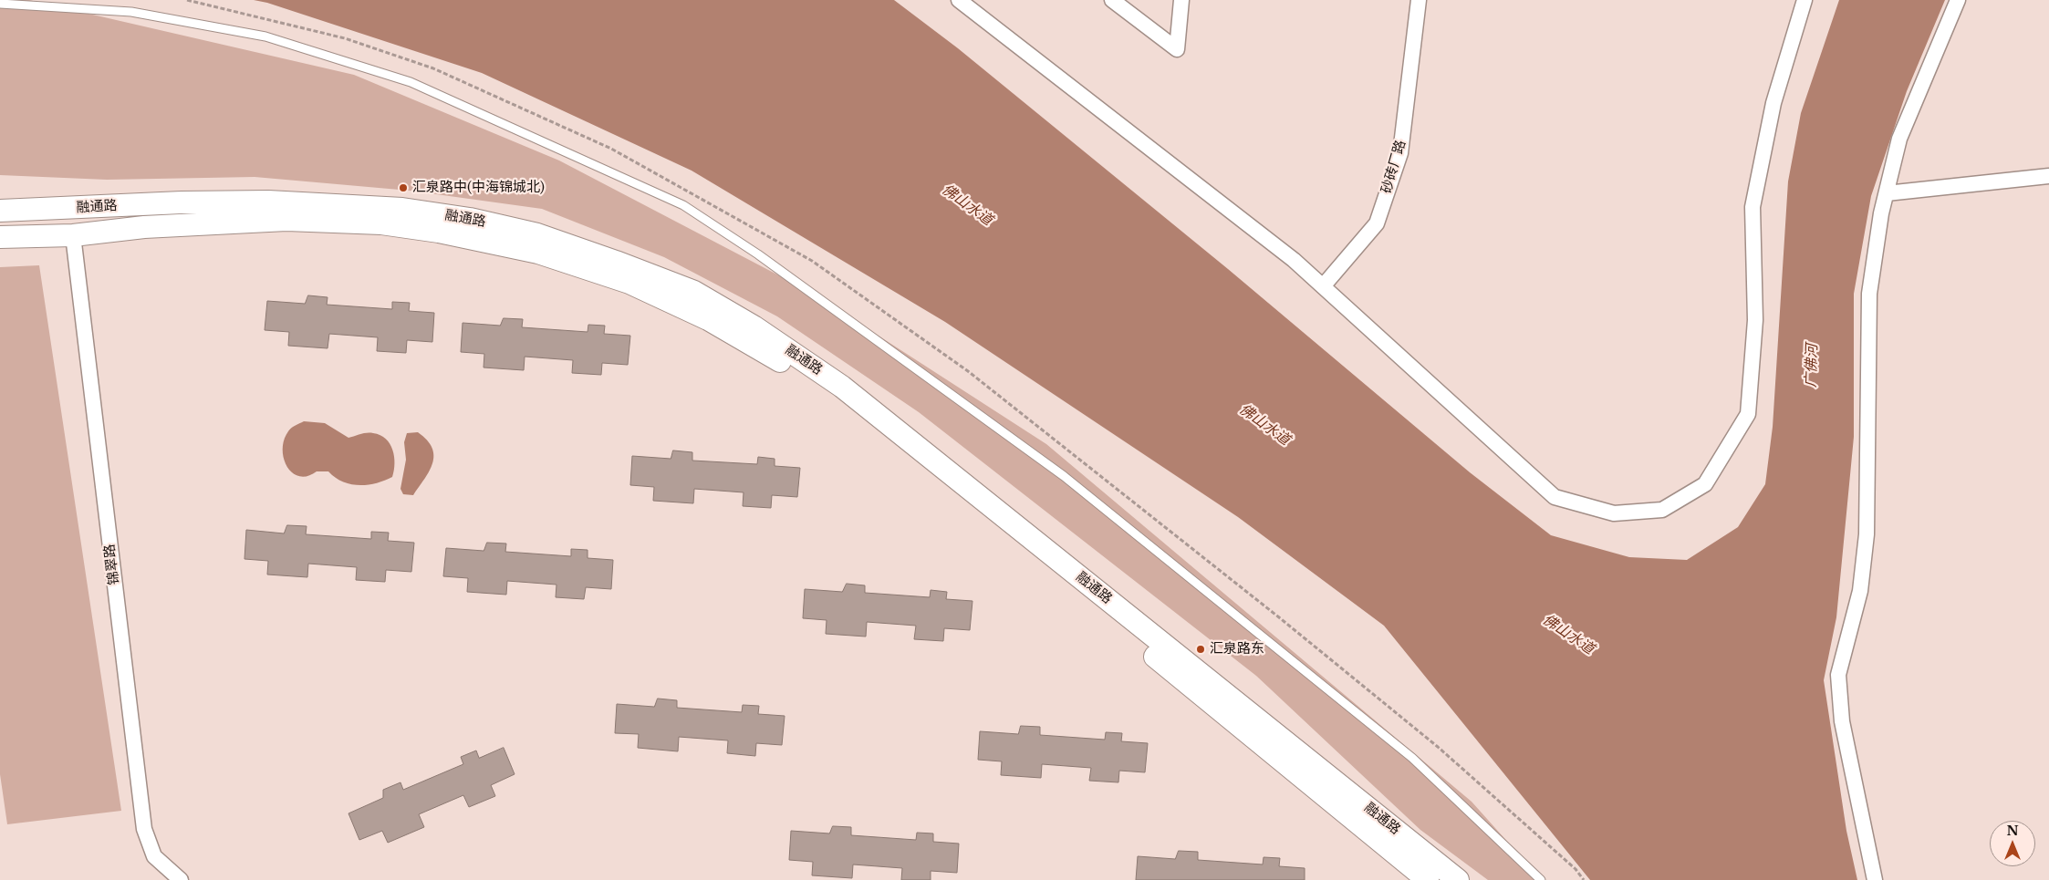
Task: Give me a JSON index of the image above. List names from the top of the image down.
{
  "streets": {
    "main road": ["融通路"],
    "street": ["砂砖厂路", "锦翠路"]
  },
  "crossings": [
    ["融通路", "锦翠路"]
  ],
  "water": ["佛山水道", "广佛河"],
  "places": ["汇泉路中(中海锦城北)", "汇泉路东"],
  "north": "top"
}
